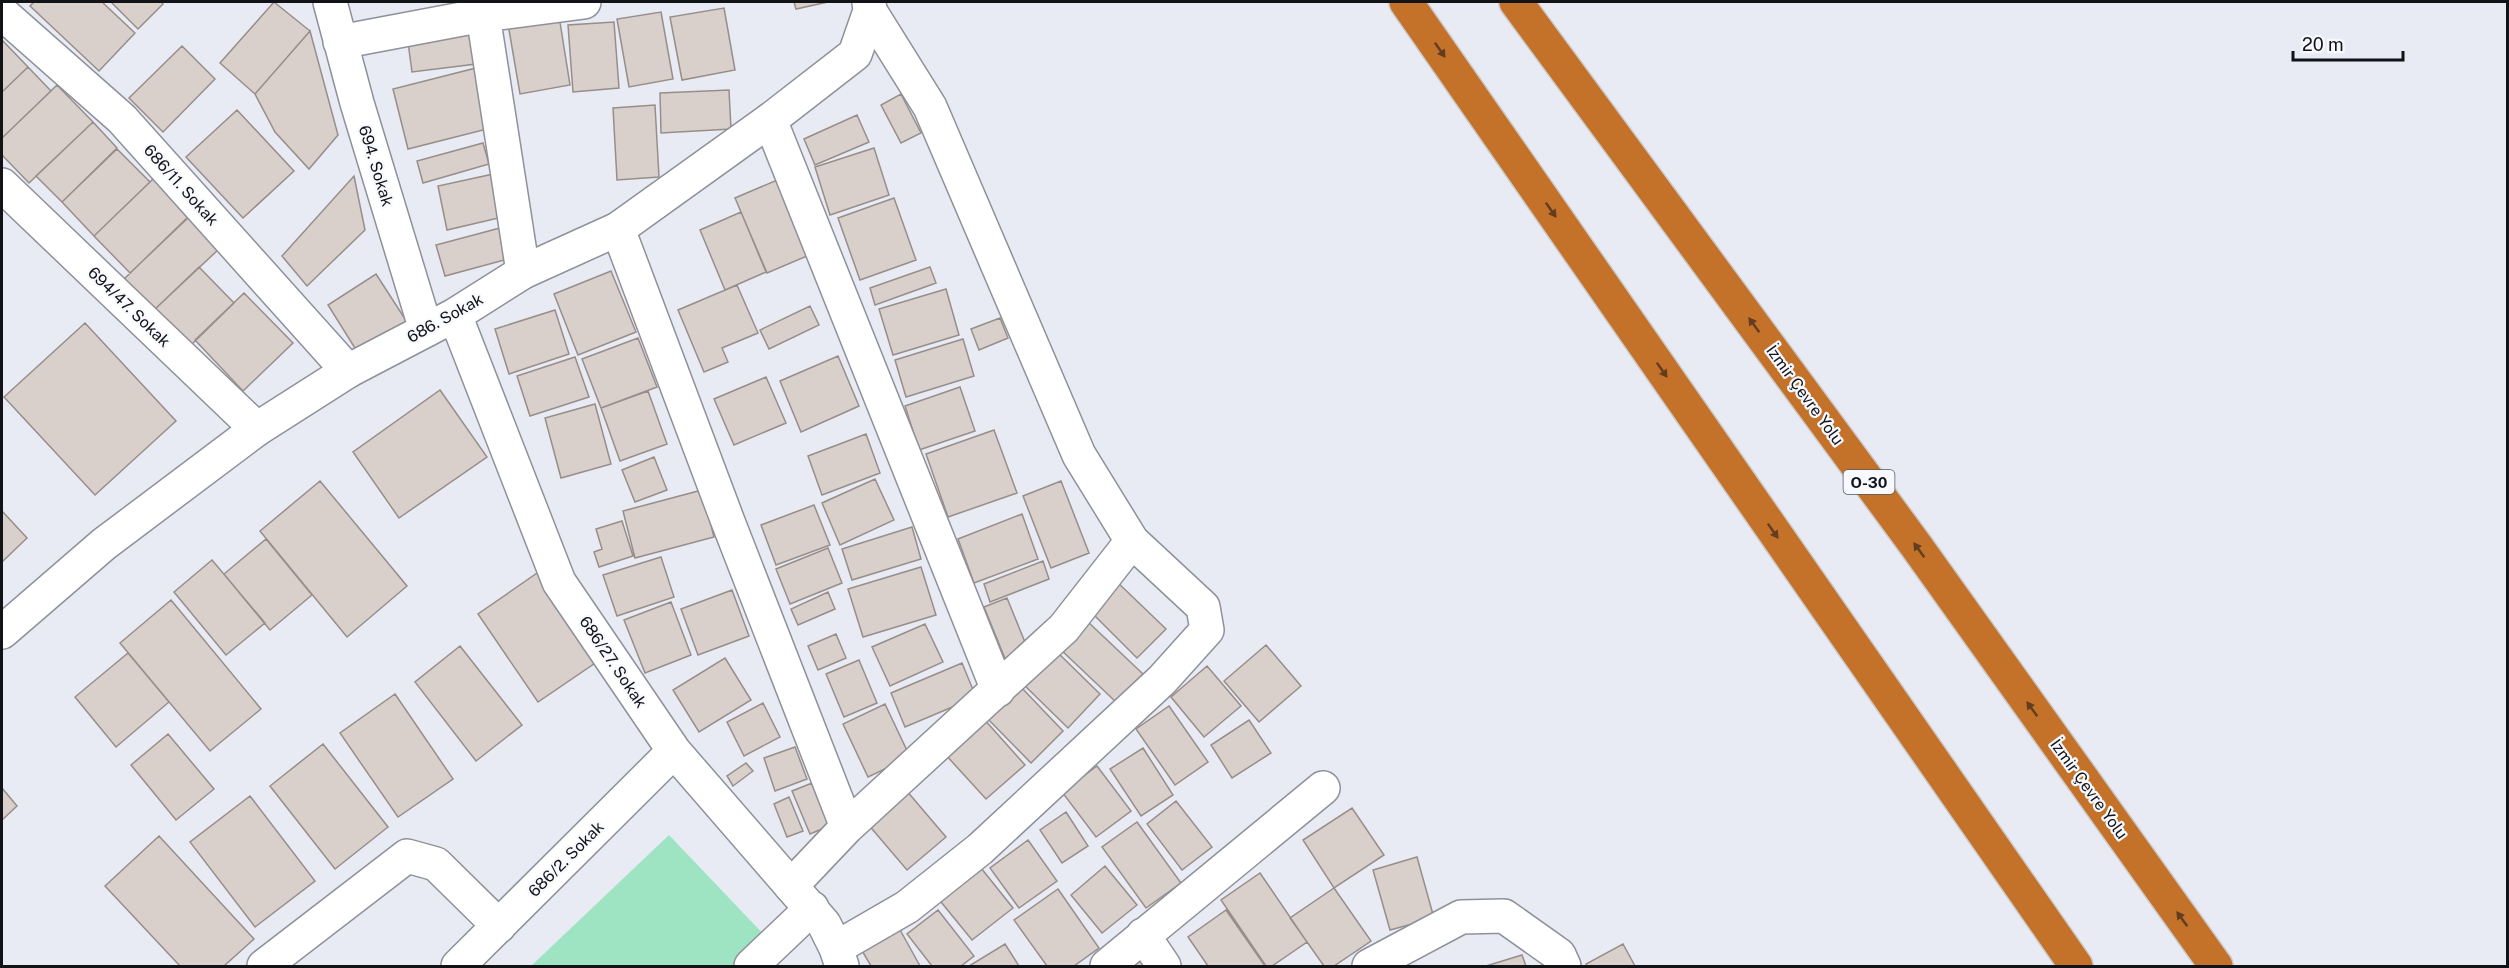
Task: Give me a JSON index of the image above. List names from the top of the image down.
{
  "streets": {
    "highway": ["İzmir Çevre Yolu", "O-30"],
    "street": [
      "694. Sokak",
      "686/11. Sokak",
      "694/47. Sokak",
      "686. Sokak",
      "686/27. Sokak",
      "686/2. Sokak"
    ]
  },
  "crossings": [
    ["694. Sokak", "686. Sokak"],
    ["686/11. Sokak", "686. Sokak"],
    ["694/47. Sokak", "686. Sokak"],
    ["686. Sokak", "686/27. Sokak"],
    ["686/27. Sokak", "686/2. Sokak"]
  ],
  "scale_bar": "20 m"
}
